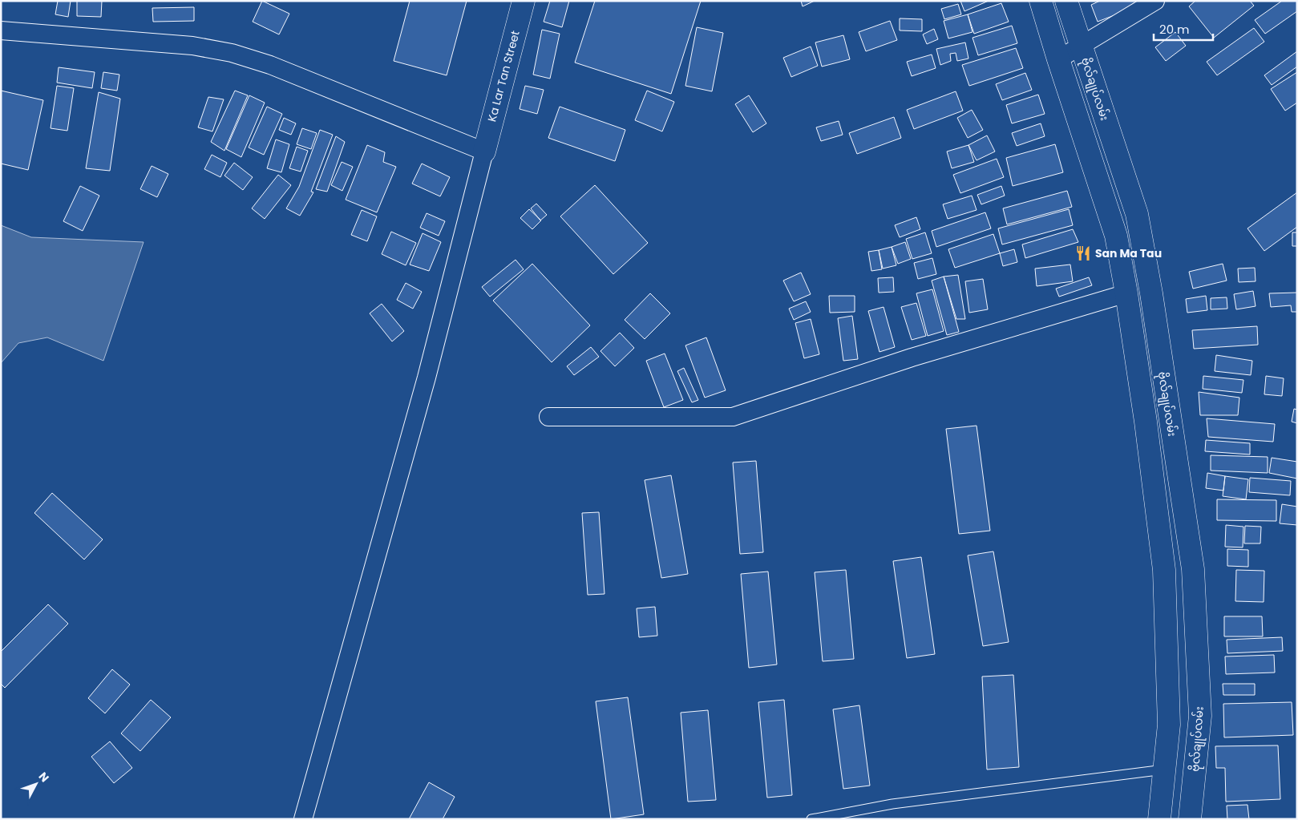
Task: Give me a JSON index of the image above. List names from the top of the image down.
{
  "streets": {
    "main road": ["Ka Lar Tan Street", "ဗိုလ်ချုပ်လမ်း"]
  },
  "places": {
    "restaurant": ["San Ma Tau"]
  },
  "scale_bar": "20 m",
  "north": "top right"
}
